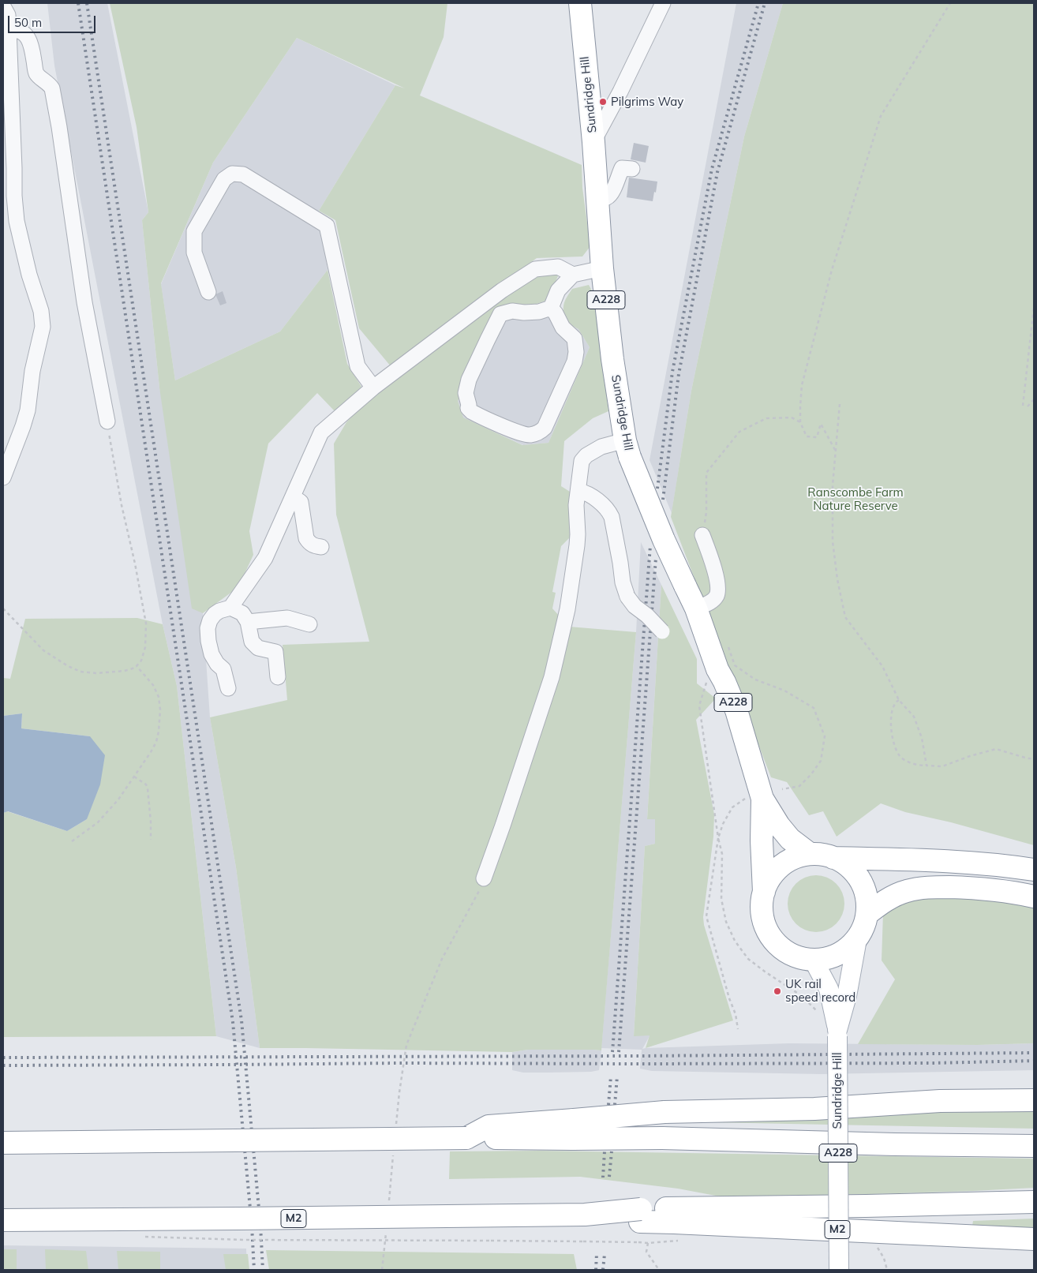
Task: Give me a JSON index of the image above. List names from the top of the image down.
{
  "streets": {
    "highway": ["Sundridge Hill", "A228", "M2"]
  },
  "parks": ["Ranscombe Farm Nature Reserve"],
  "places": ["Pilgrims Way", "UK rail speed record"],
  "scale_bar": "50 m"
}
